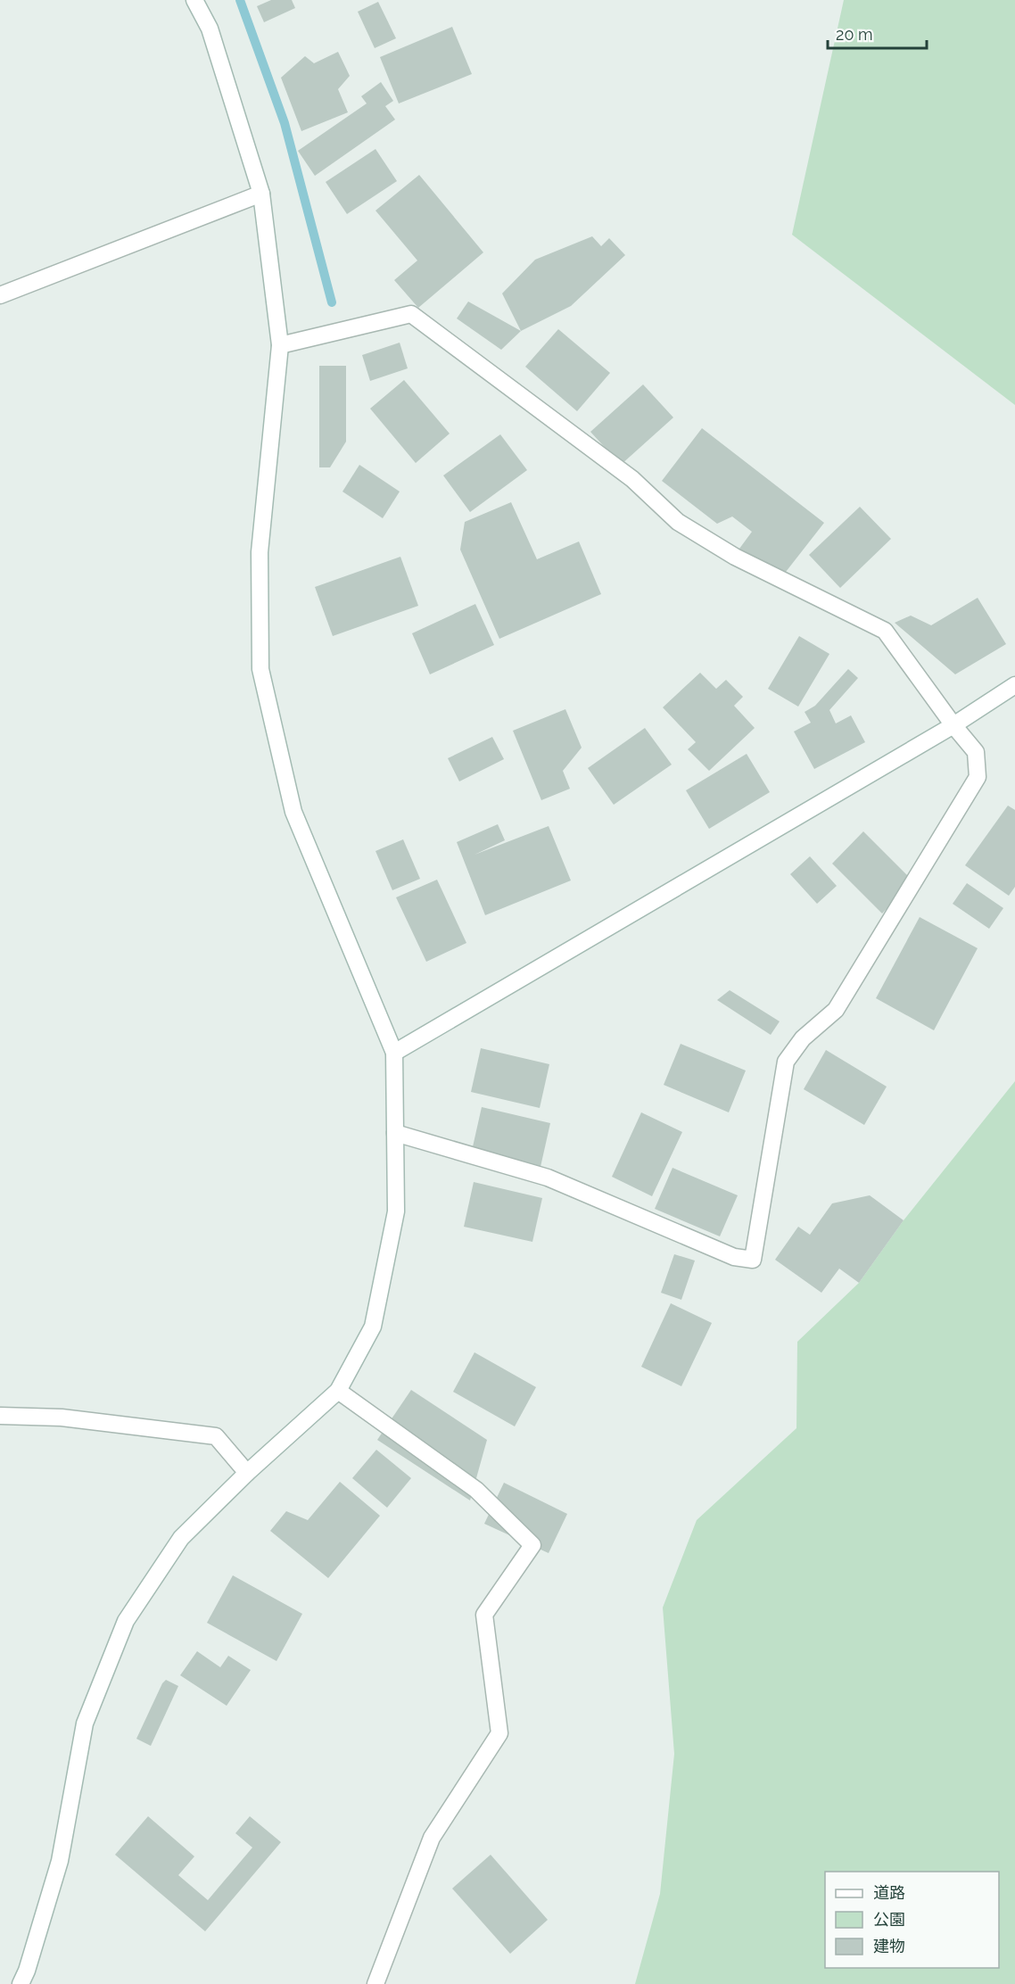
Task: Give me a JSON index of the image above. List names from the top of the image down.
{
  "legend": ["道路", "公園", "建物"],
  "scale_bar": "20 m"
}
